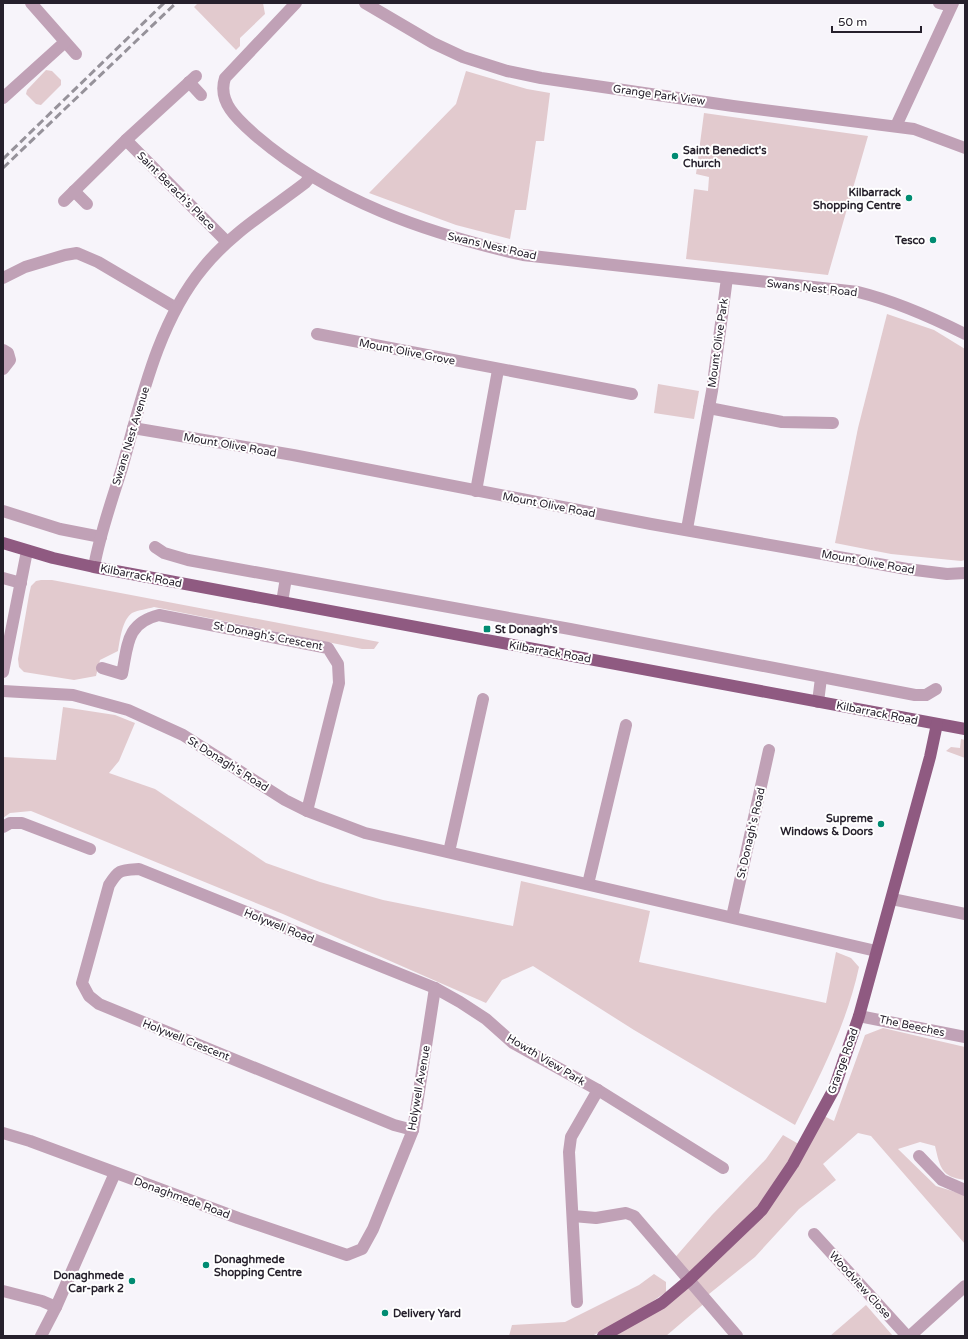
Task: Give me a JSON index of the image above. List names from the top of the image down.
{
  "streets": {
    "main road": ["Kilbarrack Road", "Grange Road"],
    "street": [
      "Grange Park View",
      "Saint Berach's Place",
      "Swans Nest Road",
      "Mount Olive Park",
      "Mount Olive Grove",
      "Swans Nest Avenue",
      "Mount Olive Road",
      "St Donagh's Crescent",
      "St Donagh's Road",
      "Holywell Road",
      "The Beeches",
      "Holywell Crescent",
      "Howth View Park",
      "Holywell Avenue",
      "Donaghmede Road",
      "Woodview Close"
    ]
  },
  "crossings": [
    ["Saint Berach's Place", "Swans Nest Avenue"],
    ["Swans Nest Road", "Mount Olive Park"],
    ["Swans Nest Road", "Swans Nest Avenue"],
    ["Mount Olive Park", "Mount Olive Road"],
    ["Swans Nest Avenue", "Mount Olive Road"],
    ["Swans Nest Avenue", "Kilbarrack Road"],
    ["Kilbarrack Road", "Grange Road"],
    ["St Donagh's Crescent", "St Donagh's Road"],
    ["St Donagh's Road", "Grange Road"],
    ["Holywell Road", "Holywell Crescent"],
    ["Holywell Road", "Howth View Park"],
    ["Holywell Road", "Holywell Avenue"],
    ["The Beeches", "Grange Road"],
    ["Holywell Crescent", "Holywell Avenue"],
    ["Howth View Park", "Holywell Avenue"],
    ["Holywell Avenue", "Donaghmede Road"]
  ],
  "places": {
    "other": [
      "Saint Benedict's Church",
      "Kilbarrack Shopping Centre",
      "Tesco",
      "Supreme Windows & Doors",
      "Donaghmede Shopping Centre",
      "Donaghmede Car-park 2",
      "Delivery Yard"
    ],
    "transit": ["St Donagh's"]
  },
  "scale_bar": "50 m"
}
